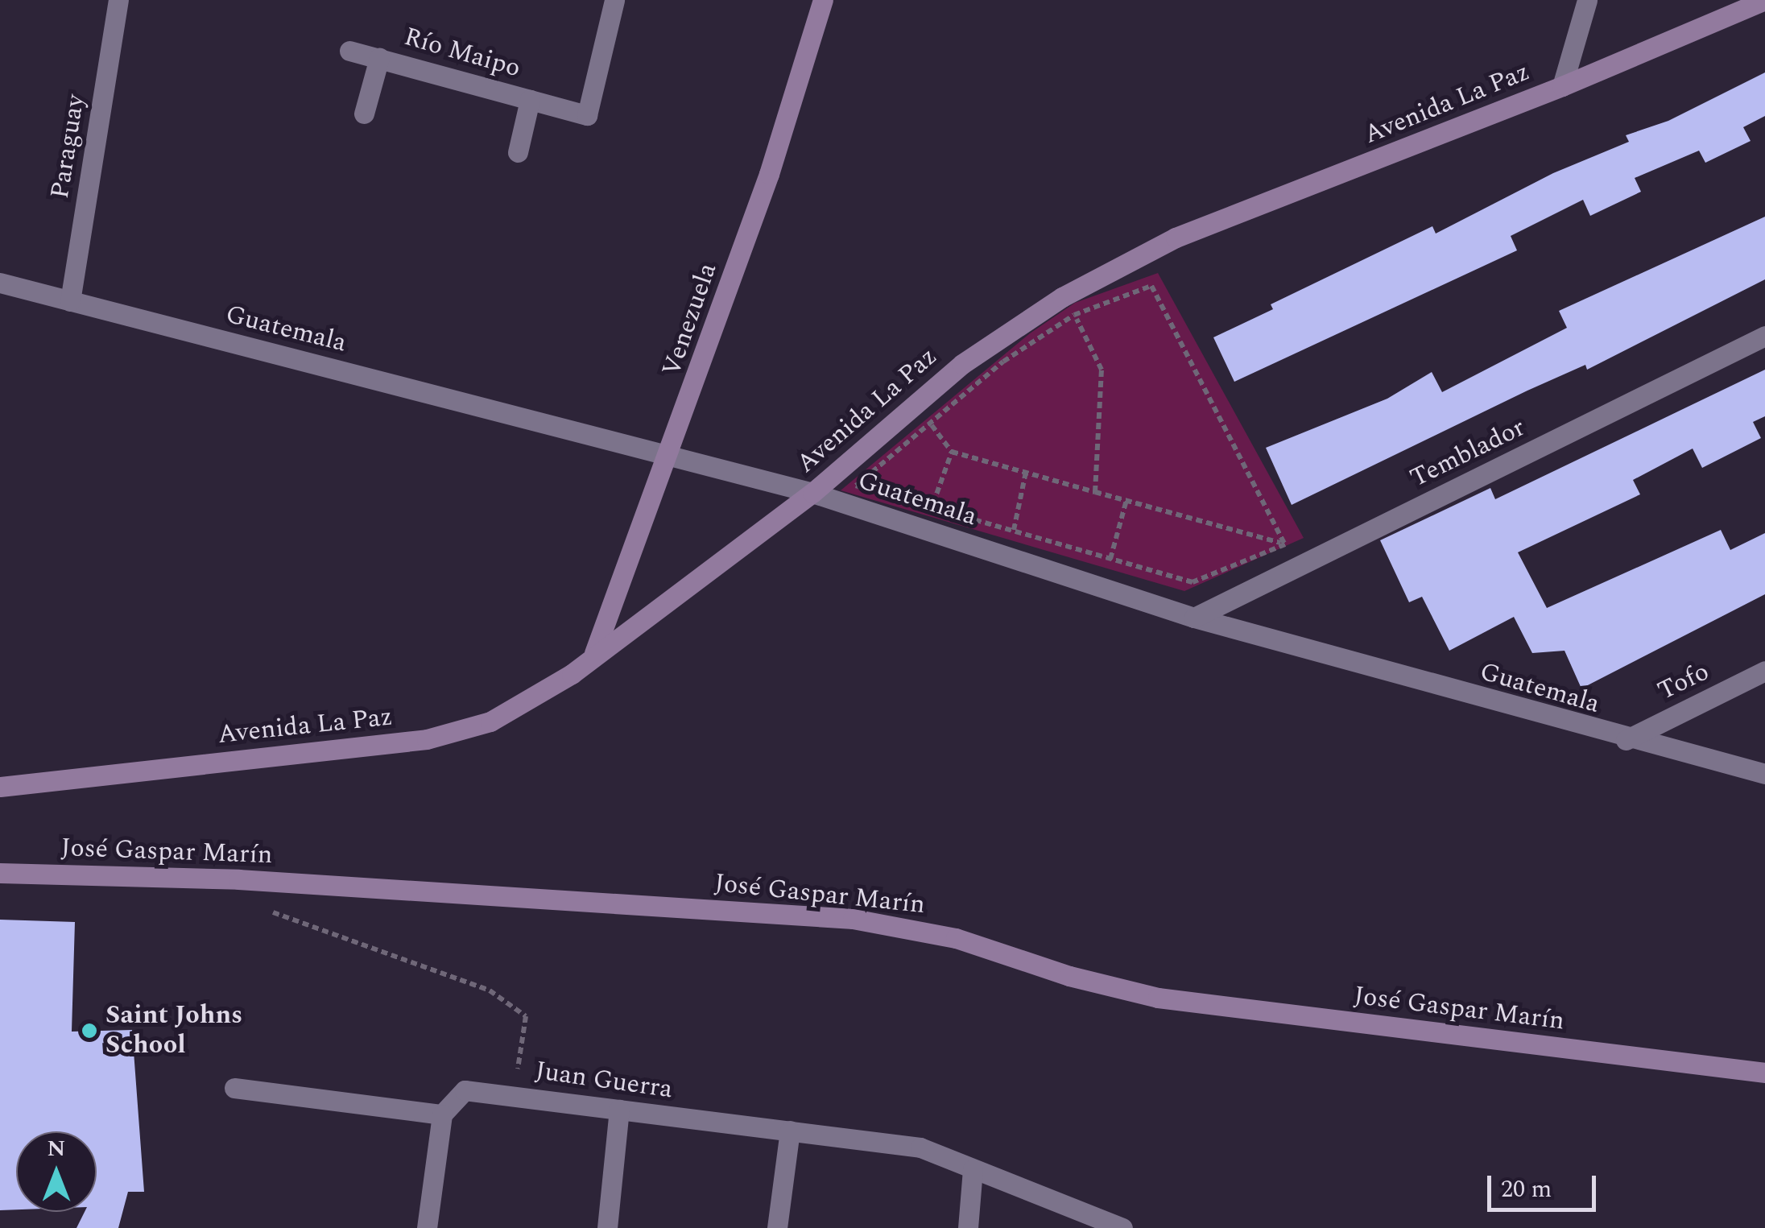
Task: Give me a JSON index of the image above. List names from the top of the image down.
{
  "streets": {
    "street": [
      "Río Maipo",
      "Avenida La Paz",
      "Paraguay",
      "Venezuela",
      "Guatemala",
      "Temblador",
      "Tofo",
      "José Gaspar Marín",
      "Juan Guerra"
    ]
  },
  "crossings": [
    ["Avenida La Paz", "Venezuela"],
    ["Avenida La Paz", "Guatemala"],
    ["Paraguay", "Guatemala"],
    ["Venezuela", "Guatemala"],
    ["Guatemala", "Temblador"],
    ["Guatemala", "Tofo"]
  ],
  "places": ["Saint Johns School"],
  "scale_bar": "20 m",
  "north": "top"
}
